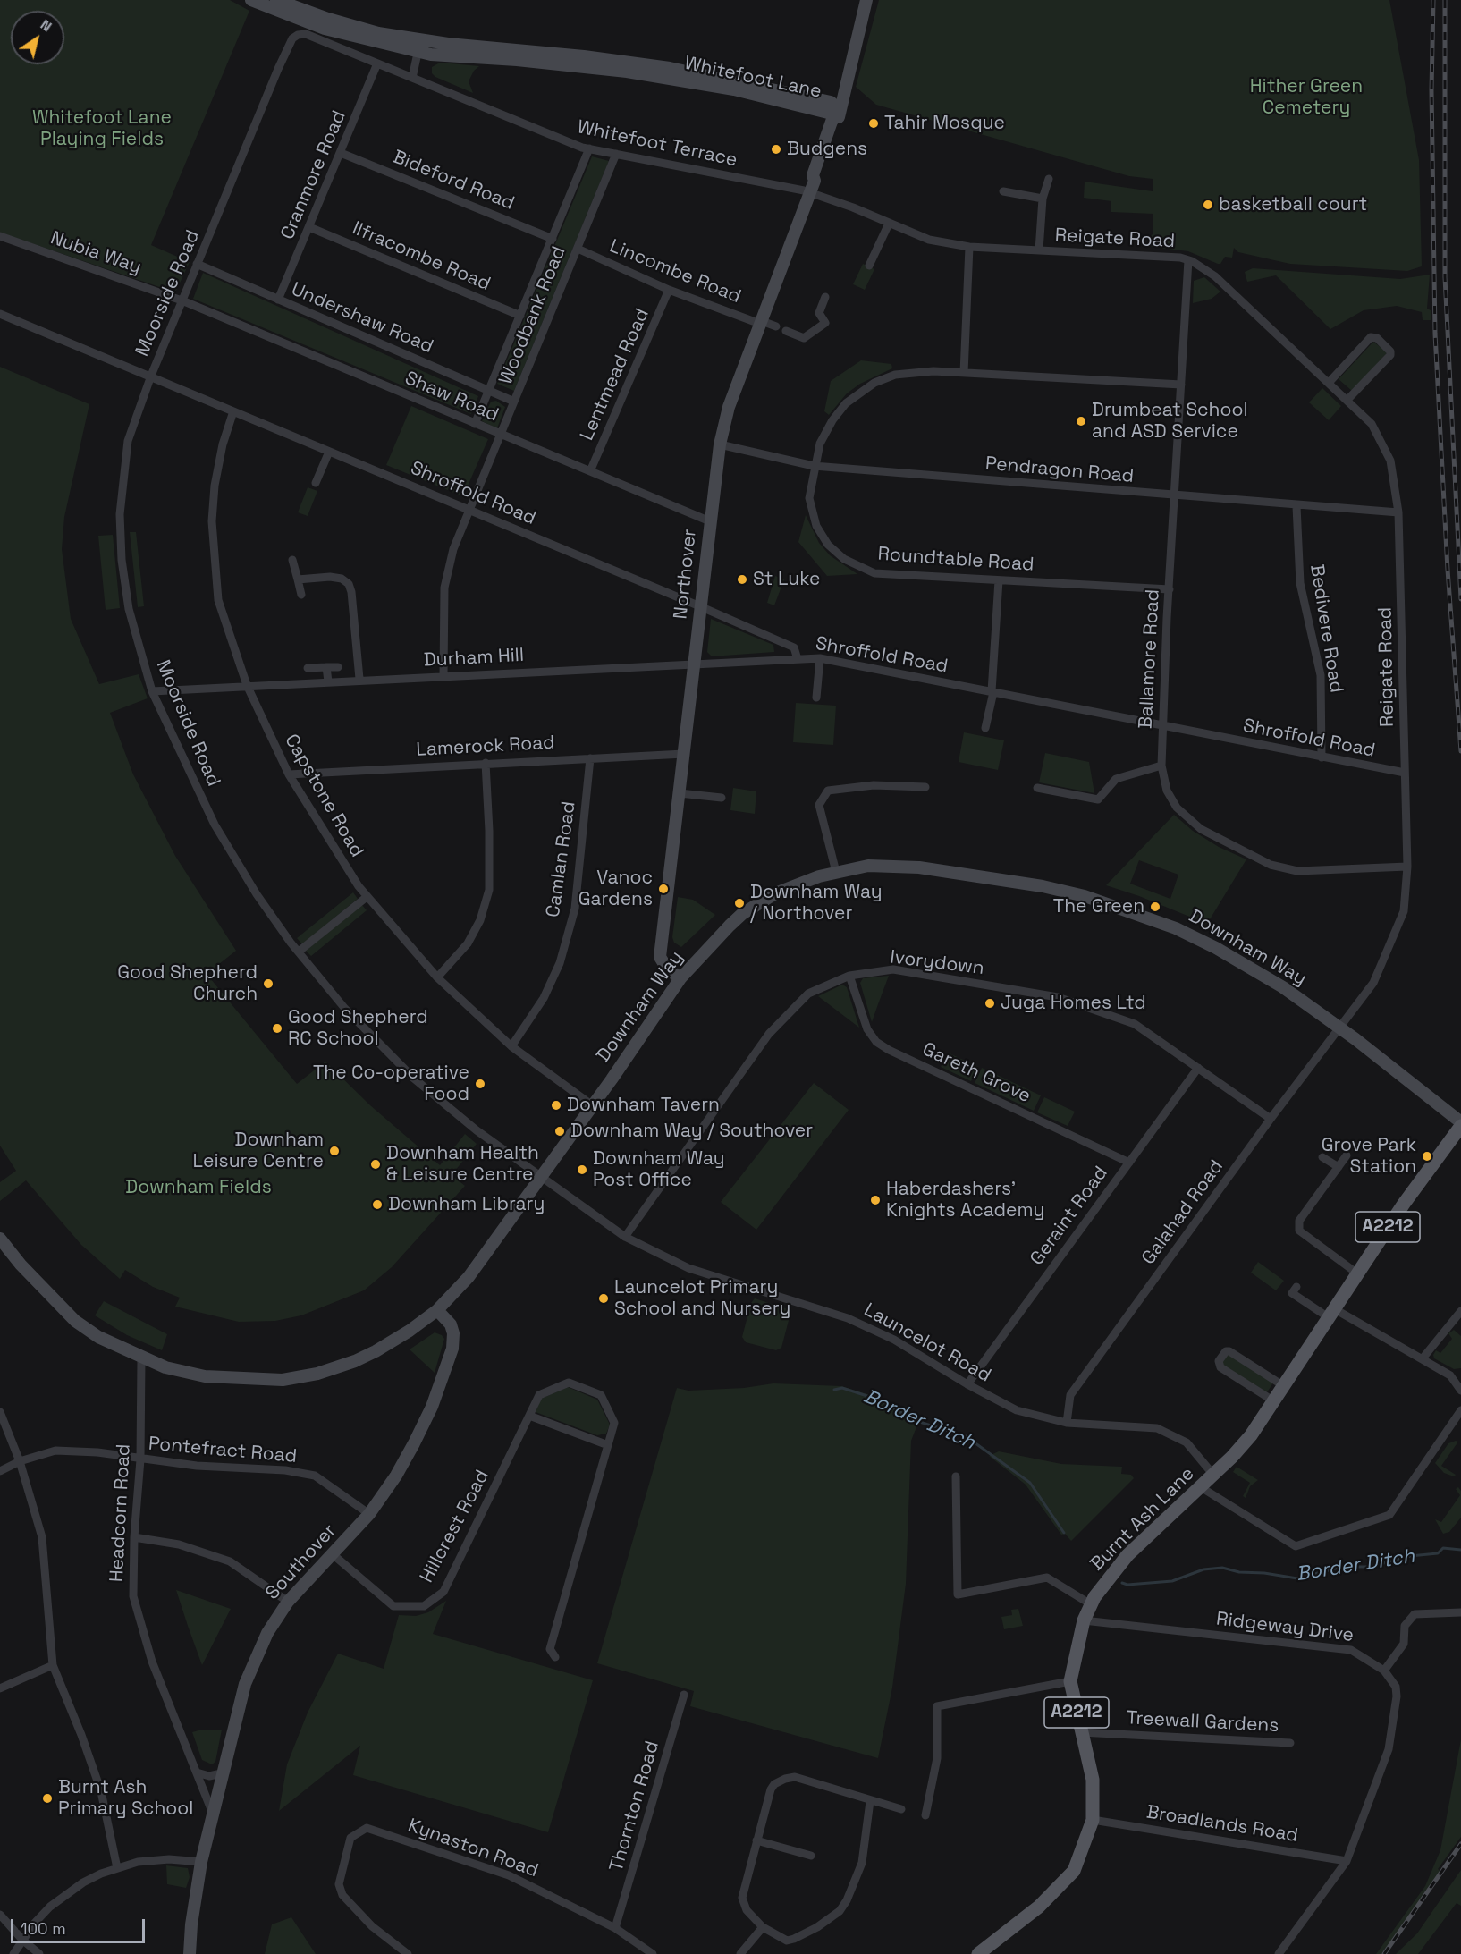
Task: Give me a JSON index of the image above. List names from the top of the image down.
{
  "streets": {
    "main road": ["A2212", "Burnt Ash Lane"],
    "street": [
      "Whitefoot Lane",
      "Whitefoot Terrace",
      "Cranmore Road",
      "Bideford Road",
      "Reigate Road",
      "Nubia Way",
      "Ilfracombe Road",
      "Lincombe Road",
      "Moorside Road",
      "Woodbank Road",
      "Undershaw Road",
      "Lentmead Road",
      "Shaw Road",
      "Pendragon Road",
      "Shroffold Road",
      "Roundtable Road",
      "Northover",
      "Bedivere Road",
      "Durham Hill",
      "Ballamore Road",
      "Lamerock Road",
      "Capstone Road",
      "Camlan Road",
      "Downham Way",
      "Ivorydown",
      "Gareth Grove",
      "Galahad Road",
      "Geraint Road",
      "Launcelot Road",
      "Pontefract Road",
      "Headcorn Road",
      "Hillcrest Road",
      "Southover",
      "Ridgeway Drive",
      "Treewall Gardens",
      "Thornton Road",
      "Broadlands Road",
      "Kynaston Road"
    ]
  },
  "crossings": [
    ["Whitefoot Lane", "Northover"],
    ["Whitefoot Terrace", "Cranmore Road"],
    ["Whitefoot Terrace", "Reigate Road"],
    ["Whitefoot Terrace", "Moorside Road"],
    ["Whitefoot Terrace", "Woodbank Road"],
    ["Whitefoot Terrace", "Northover"],
    ["Cranmore Road", "Bideford Road"],
    ["Cranmore Road", "Ilfracombe Road"],
    ["Cranmore Road", "Undershaw Road"],
    ["Bideford Road", "Woodbank Road"],
    ["Reigate Road", "Pendragon Road"],
    ["Reigate Road", "Shroffold Road"],
    ["Reigate Road", "Northover"],
    ["Reigate Road", "Ballamore Road"],
    ["Reigate Road", "Downham Way"],
    ["Reigate Road", "Galahad Road"],
    ["Nubia Way", "Moorside Road"],
    ["Nubia Way", "Shaw Road"],
    ["Ilfracombe Road", "Woodbank Road"],
    ["Lincombe Road", "Woodbank Road"],
    ["Lincombe Road", "Lentmead Road"],
    ["Lincombe Road", "Northover"],
    ["Moorside Road", "Undershaw Road"],
    ["Moorside Road", "Shaw Road"],
    ["Moorside Road", "Shroffold Road"],
    ["Moorside Road", "Durham Hill"],
    ["Moorside Road", "Downham Way"],
    ["Moorside Road", "Launcelot Road"],
    ["Woodbank Road", "Undershaw Road"],
    ["Woodbank Road", "Shaw Road"],
    ["Woodbank Road", "Shroffold Road"],
    ["Woodbank Road", "Durham Hill"],
    ["Lentmead Road", "Shaw Road"],
    ["Shaw Road", "Northover"],
    ["Pendragon Road", "Roundtable Road"],
    ["Pendragon Road", "Northover"],
    ["Pendragon Road", "Bedivere Road"],
    ["Pendragon Road", "Ballamore Road"],
    ["Shroffold Road", "Northover"],
    ["Shroffold Road", "Bedivere Road"],
    ["Shroffold Road", "Durham Hill"],
    ["Shroffold Road", "Ballamore Road"],
    ["Shroffold Road", "Capstone Road"],
    ["Roundtable Road", "Ballamore Road"],
    ["Northover", "Durham Hill"],
    ["Northover", "Lamerock Road"],
    ["Northover", "Downham Way"],
    ["Durham Hill", "Capstone Road"],
    ["Lamerock Road", "Capstone Road"],
    ["Lamerock Road", "Camlan Road"],
    ["Capstone Road", "Camlan Road"],
    ["Capstone Road", "Downham Way"],
    ["Downham Way", "Galahad Road"],
    ["Downham Way", "A2212"],
    ["Downham Way", "Launcelot Road"],
    ["Downham Way", "Headcorn Road"],
    ["Downham Way", "Southover"],
    ["Ivorydown", "Gareth Grove"],
    ["Ivorydown", "Galahad Road"],
    ["Ivorydown", "Geraint Road"],
    ["Ivorydown", "Launcelot Road"],
    ["Gareth Grove", "Geraint Road"],
    ["Galahad Road", "Launcelot Road"],
    ["Geraint Road", "Launcelot Road"],
    ["A2212", "Launcelot Road"],
    ["A2212", "Burnt Ash Lane"],
    ["Launcelot Road", "Burnt Ash Lane"],
    ["Pontefract Road", "Headcorn Road"],
    ["Pontefract Road", "Southover"],
    ["Headcorn Road", "Southover"],
    ["Burnt Ash Lane", "Ridgeway Drive"],
    ["Burnt Ash Lane", "Treewall Gardens"],
    ["Burnt Ash Lane", "Broadlands Road"],
    ["Hillcrest Road", "Southover"],
    ["Ridgeway Drive", "Broadlands Road"],
    ["Thornton Road", "Kynaston Road"]
  ],
  "water": ["Border Ditch"],
  "parks": ["Hither Green Cemetery", "Whitefoot Lane Playing Fields", "Downham Fields"],
  "places": [
    "Tahir Mosque",
    "Budgens",
    "basketball court",
    "Drumbeat School and ASD Service",
    "St Luke",
    "Vanoc Gardens",
    "Downham Way / Northover",
    "The Green",
    "Good Shepherd Church",
    "Juga Homes Ltd",
    "Good Shepherd RC School",
    "The Co-operative Food",
    "Downham Tavern",
    "Downham Way / Southover",
    "Downham Leisure Centre",
    "Grove Park Station",
    "Downham Health & Leisure Centre",
    "Downham Way Post Office",
    "Haberdashers' Knights Academy",
    "Downham Library",
    "Launcelot Primary School and Nursery",
    "Burnt Ash Primary School"
  ],
  "scale_bar": "100 m",
  "north": "top right"
}
